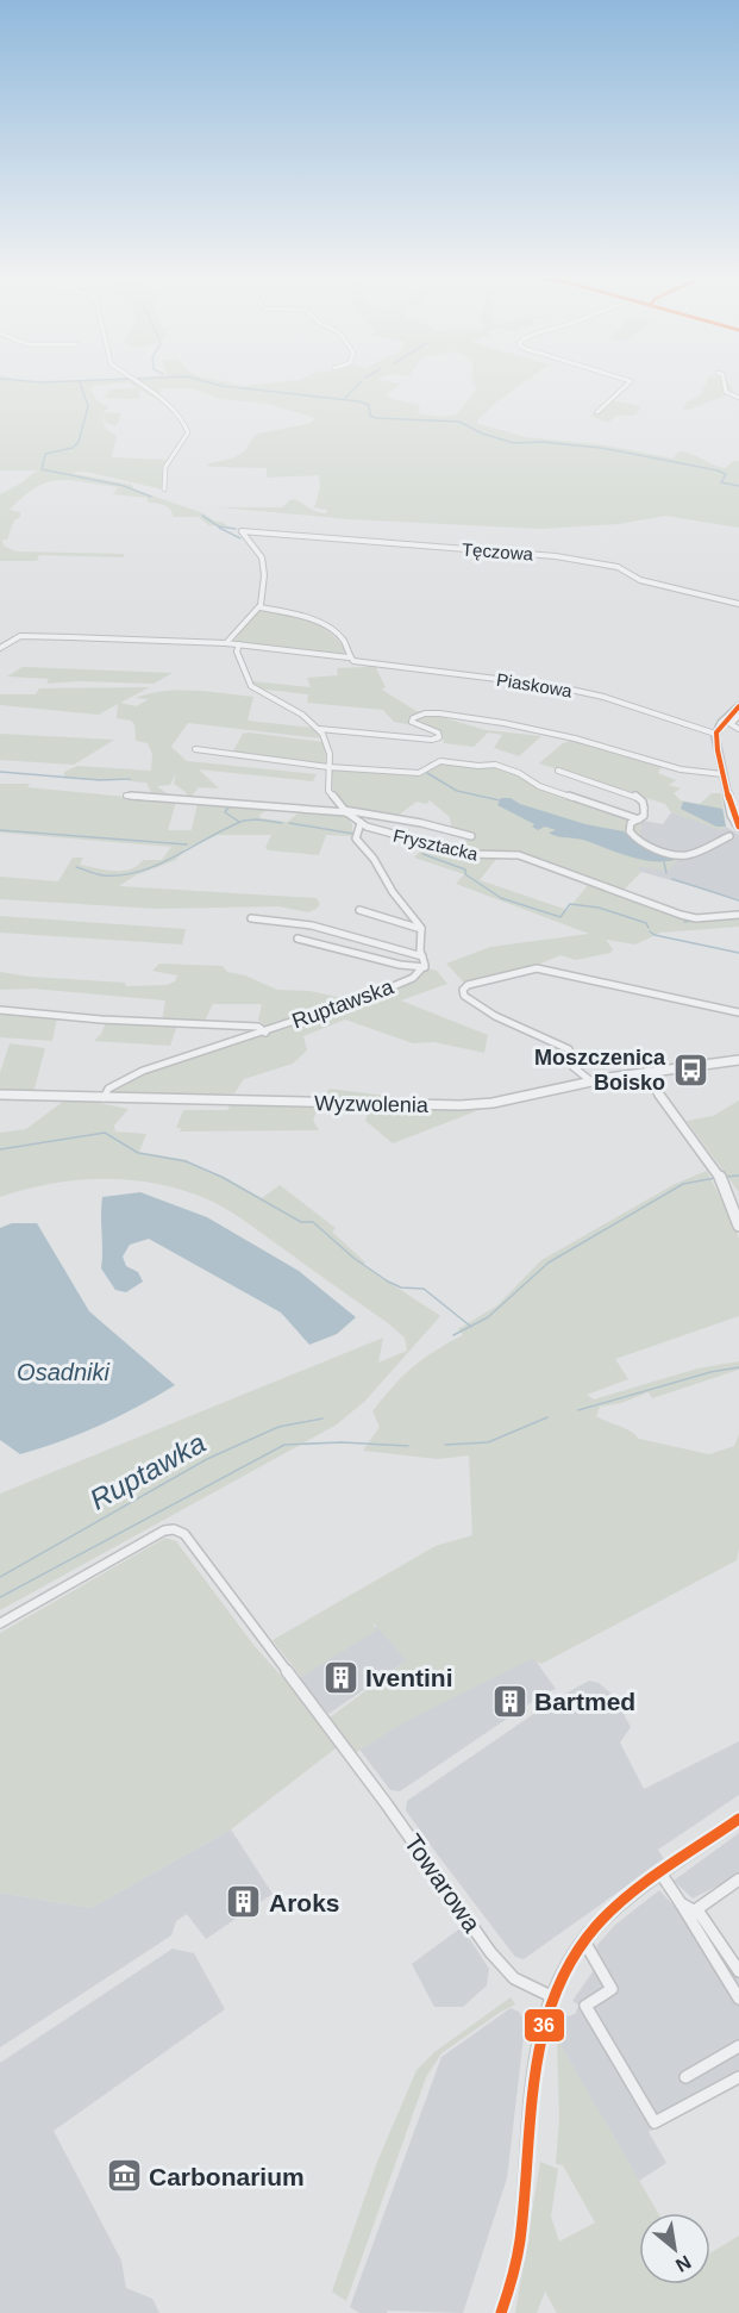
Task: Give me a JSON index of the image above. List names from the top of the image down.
{
  "streets": {
    "street": [
      "Tęczowa",
      "Piaskowa",
      "Frysztacka",
      "Ruptawska",
      "Wyzwolenia",
      "Towarowa"
    ]
  },
  "crossings": [
    ["Ruptawska", "Wyzwolenia"]
  ],
  "water": ["Osadniki", "Ruptawka"],
  "places": {
    "bus stop": ["Moszczenica Boisko"],
    "building": ["Iventini", "Bartmed", "Aroks"],
    "museum": ["Carbonarium"]
  },
  "lines": ["transit line 36"],
  "north": "bottom right"
}
